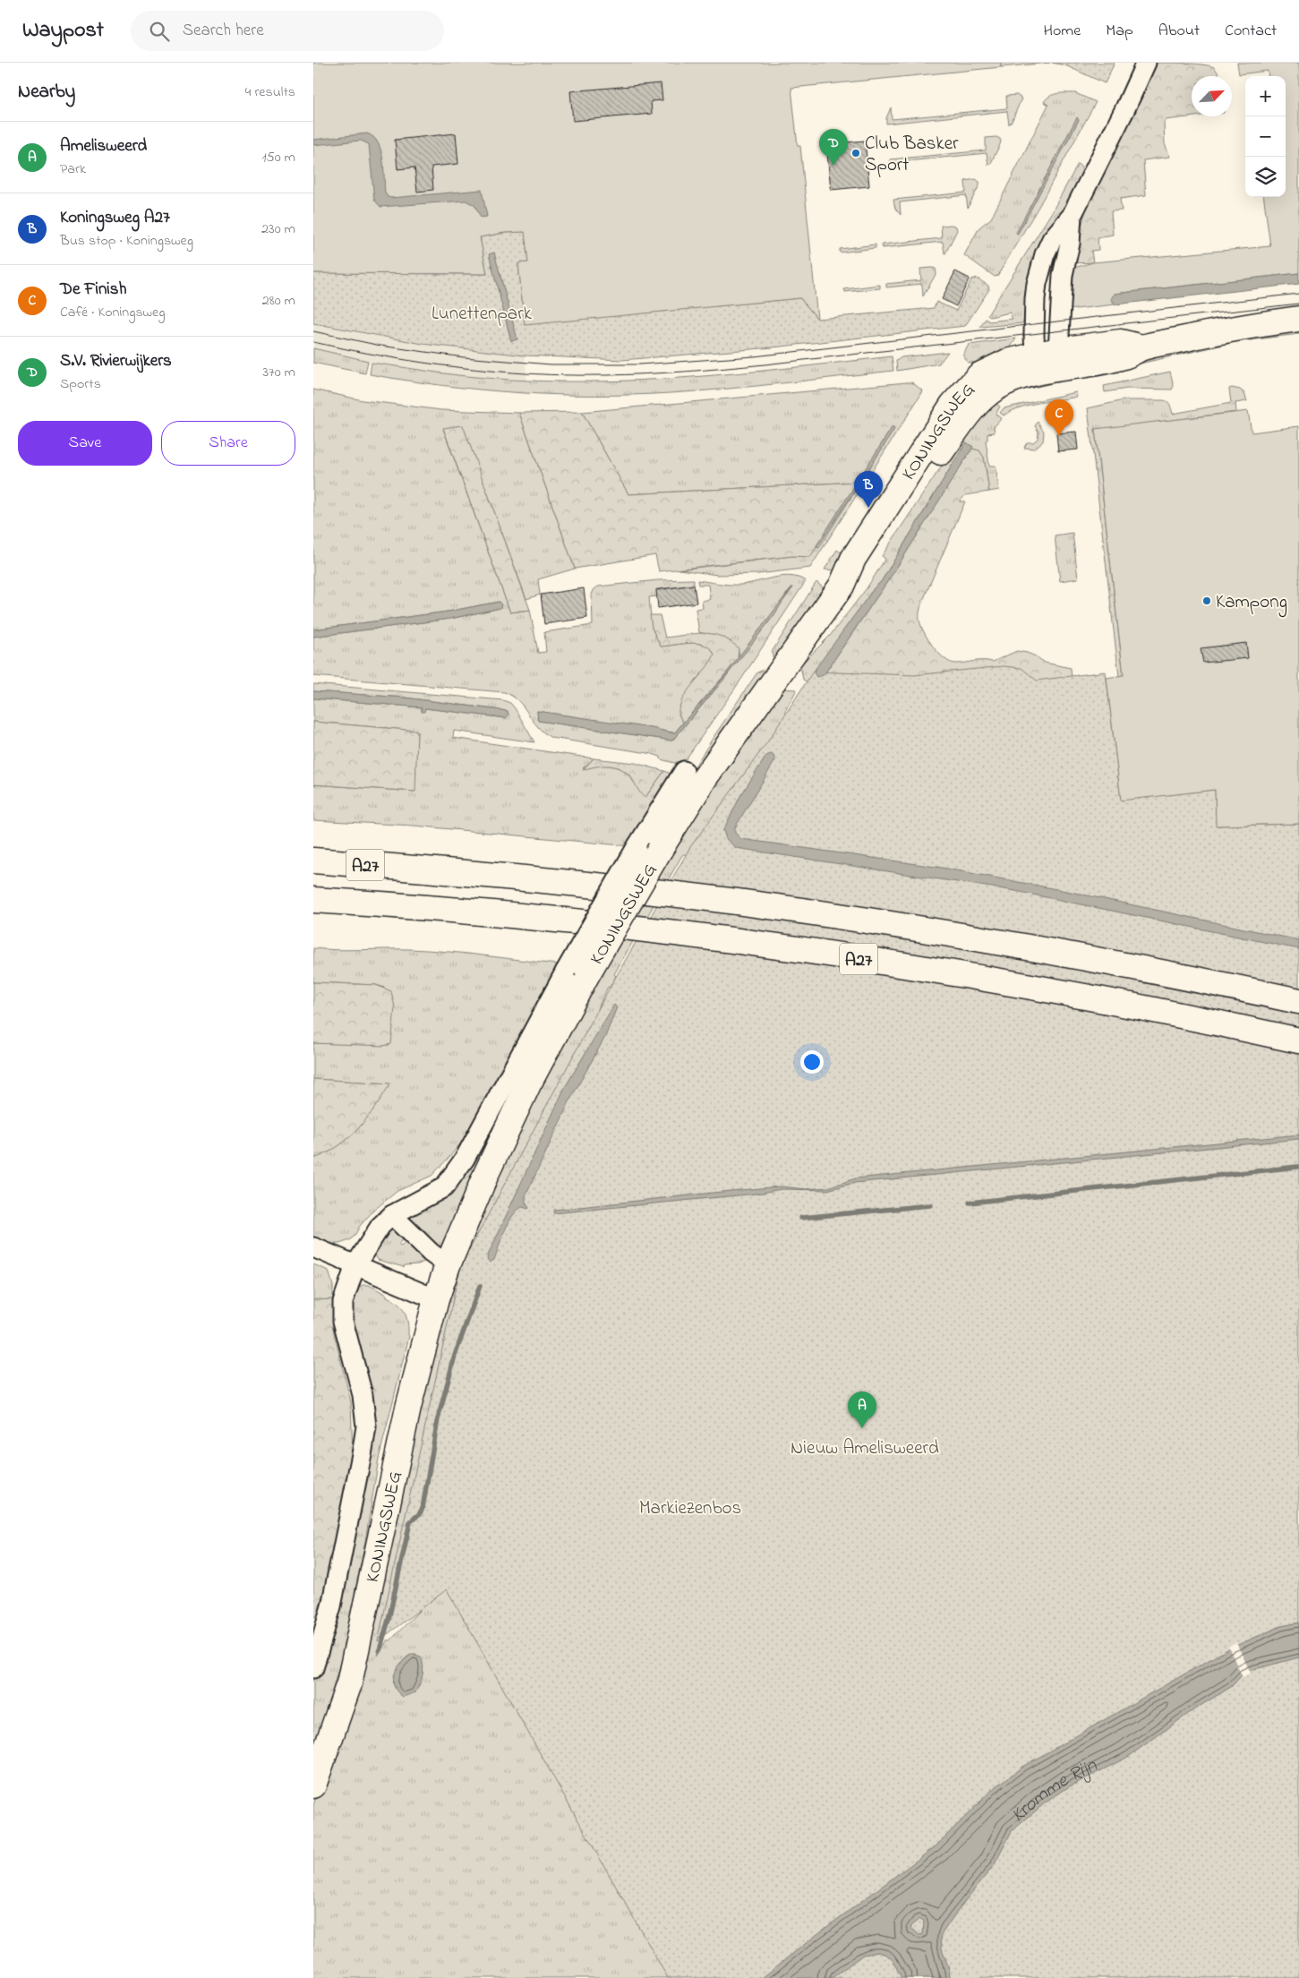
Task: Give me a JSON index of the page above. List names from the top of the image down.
{
  "streets": {
    "main road": ["KONINGSWEG", "A27"]
  },
  "water": ["Kromme Rijn"],
  "parks": ["Lunettenpark", "Nieuw Amelisweerd", "Markiezenbos"],
  "places": ["Club Basker Sport", "Kampong"],
  "north": "top right",
  "page": {
    "header": "Waypost",
    "search": "Search here",
    "nav": [
      "Home",
      "Map",
      "About",
      "Contact"
    ],
    "heading": ["Nearby", "4 results"],
    "map_buttons": ["+", "−"],
    "list": [
      {
        "mark": "A",
        "name": "Amelisweerd",
        "note": "Park",
        "value": "150 m"
      },
      {
        "mark": "B",
        "name": "Koningsweg A27",
        "note": "Bus stop · Koningsweg",
        "value": "230 m"
      },
      {
        "mark": "C",
        "name": "De Finish",
        "note": "Café · Koningsweg",
        "value": "280 m"
      },
      {
        "mark": "D",
        "name": "S.V. Rivierwijkers",
        "note": "Sports",
        "value": "370 m"
      }
    ],
    "pins": [
      "D",
      "C",
      "B",
      "A"
    ],
    "buttons": ["Save", "Share"]
  }
}
